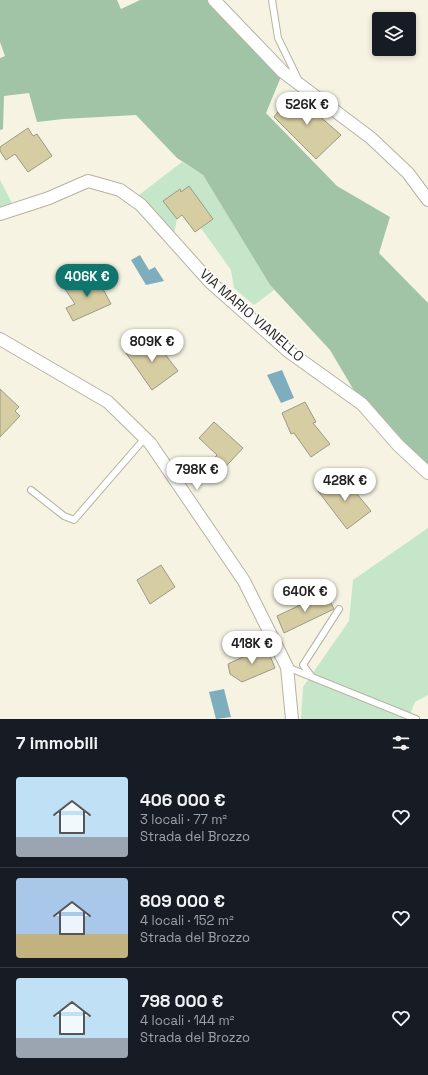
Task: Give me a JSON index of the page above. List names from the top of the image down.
{
  "streets": {
    "street": ["VIA MARIO VIANELLO"]
  },
  "page": {
    "price": [
      "526K €",
      "406K €",
      "809K €",
      "798K €",
      "428K €",
      "640K €",
      "418K €"
    ],
    "heading": "7 immobili",
    "list": [
      {
        "name": "406 000 €",
        "note": "3 locali · 77 m² · Strada del Brozzo"
      },
      {
        "name": "809 000 €",
        "note": "4 locali · 152 m² · Strada del Brozzo"
      },
      {
        "name": "798 000 €",
        "note": "4 locali · 144 m² · Strada del Brozzo"
      }
    ]
  }
}
